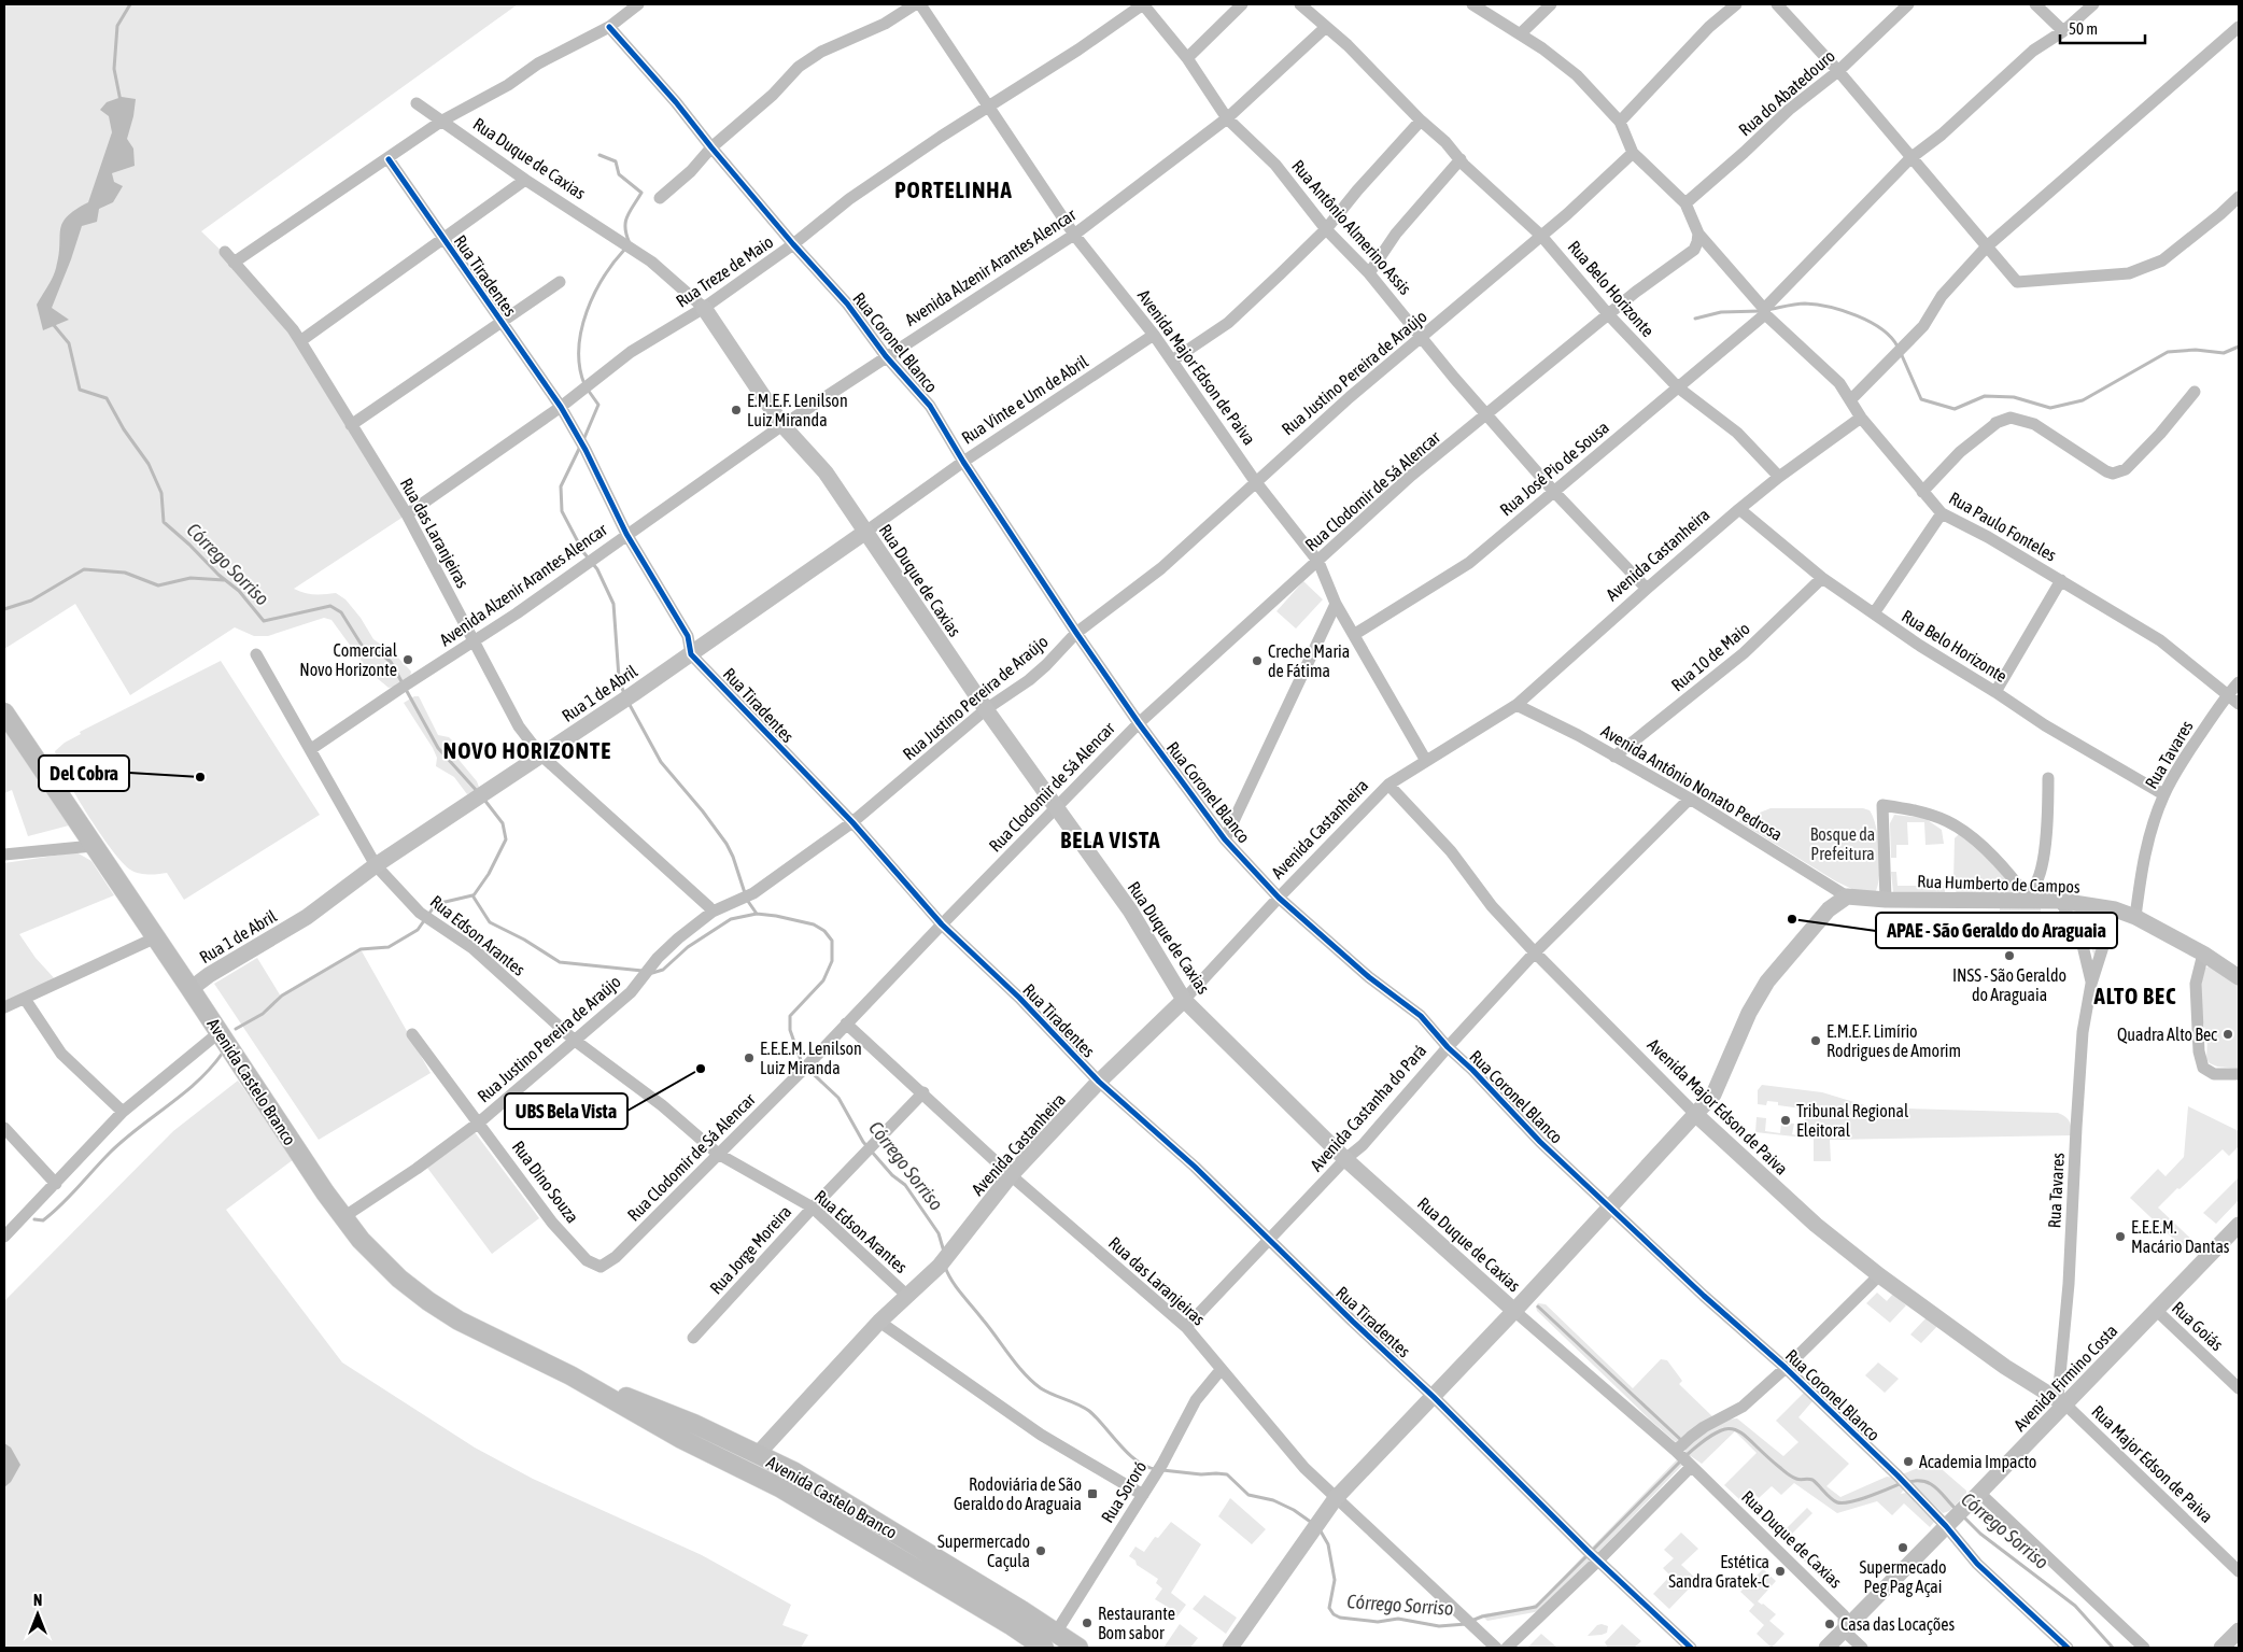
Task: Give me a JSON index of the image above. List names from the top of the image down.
{
  "streets": {
    "main road": ["Avenida Castelo Branco"],
    "street": [
      "Rua do Abatedouro",
      "Rua Duque de Caxias",
      "Rua Antônio Almerino Assis",
      "Avenida Alzenir Arantes Alencar",
      "Rua Treze de Maio",
      "Rua Tiradentes",
      "Rua Belo Horizonte",
      "Rua Coronel Blanco",
      "Avenida Major Edson de Paiva",
      "Rua Justino Pereira de Araújo",
      "Rua Vinte e Um de Abril",
      "Rua José Pio de Sousa",
      "Rua Clodomir de Sá Alencar",
      "Rua Paulo Fonteles",
      "Rua das Laranjeiras",
      "Avenida Castanheira",
      "Rua 10 de Maio",
      "Rua 1 de Abril",
      "Rua Tavares",
      "Avenida Antônio Nonato Pedrosa",
      "Rua Humberto de Campos",
      "Rua Edson Arantes",
      "Avenida Castanha do Pará",
      "Rua Dino Souza",
      "Rua Jorge Moreira",
      "Rua Goiás",
      "Avenida Firmino Costa",
      "Rua Major Edson de Paiva",
      "Rua Sororó"
    ]
  },
  "crossings": [
    ["Rua Duque de Caxias", "Avenida Alzenir Arantes Alencar"],
    ["Rua Duque de Caxias", "Rua Treze de Maio"],
    ["Rua Duque de Caxias", "Rua Justino Pereira de Araújo"],
    ["Rua Duque de Caxias", "Rua Vinte e Um de Abril"],
    ["Rua Duque de Caxias", "Rua Clodomir de Sá Alencar"],
    ["Rua Duque de Caxias", "Avenida Castanheira"],
    ["Rua Duque de Caxias", "Rua 1 de Abril"],
    ["Rua Duque de Caxias", "Avenida Castanha do Pará"],
    ["Rua Duque de Caxias", "Avenida Firmino Costa"],
    ["Rua Antônio Almerino Assis", "Avenida Alzenir Arantes Alencar"],
    ["Rua Antônio Almerino Assis", "Rua Treze de Maio"],
    ["Rua Antônio Almerino Assis", "Rua Justino Pereira de Araújo"],
    ["Rua Antônio Almerino Assis", "Rua José Pio de Sousa"],
    ["Rua Antônio Almerino Assis", "Rua Clodomir de Sá Alencar"],
    ["Rua Antônio Almerino Assis", "Avenida Castanheira"],
    ["Avenida Alzenir Arantes Alencar", "Rua Tiradentes"],
    ["Avenida Alzenir Arantes Alencar", "Rua Belo Horizonte"],
    ["Avenida Alzenir Arantes Alencar", "Rua Coronel Blanco"],
    ["Avenida Alzenir Arantes Alencar", "Avenida Major Edson de Paiva"],
    ["Avenida Alzenir Arantes Alencar", "Rua das Laranjeiras"],
    ["Avenida Alzenir Arantes Alencar", "Rua Edson Arantes"],
    ["Rua Treze de Maio", "Rua Tiradentes"],
    ["Rua Treze de Maio", "Rua Coronel Blanco"],
    ["Rua Treze de Maio", "Avenida Major Edson de Paiva"],
    ["Rua Treze de Maio", "Rua das Laranjeiras"],
    ["Rua Tiradentes", "Rua Justino Pereira de Araújo"],
    ["Rua Tiradentes", "Rua Clodomir de Sá Alencar"],
    ["Rua Tiradentes", "Avenida Castanheira"],
    ["Rua Tiradentes", "Rua 1 de Abril"],
    ["Rua Tiradentes", "Avenida Castanha do Pará"],
    ["Rua Belo Horizonte", "Rua Justino Pereira de Araújo"],
    ["Rua Belo Horizonte", "Rua José Pio de Sousa"],
    ["Rua Belo Horizonte", "Rua Clodomir de Sá Alencar"],
    ["Rua Belo Horizonte", "Avenida Castanheira"],
    ["Rua Belo Horizonte", "Rua 10 de Maio"],
    ["Rua Belo Horizonte", "Rua Tavares"],
    ["Rua Coronel Blanco", "Rua Justino Pereira de Araújo"],
    ["Rua Coronel Blanco", "Rua Vinte e Um de Abril"],
    ["Rua Coronel Blanco", "Rua Clodomir de Sá Alencar"],
    ["Rua Coronel Blanco", "Avenida Castanheira"],
    ["Rua Coronel Blanco", "Avenida Castanha do Pará"],
    ["Rua Coronel Blanco", "Avenida Firmino Costa"],
    ["Avenida Major Edson de Paiva", "Rua Justino Pereira de Araújo"],
    ["Avenida Major Edson de Paiva", "Rua Vinte e Um de Abril"],
    ["Avenida Major Edson de Paiva", "Rua José Pio de Sousa"],
    ["Avenida Major Edson de Paiva", "Rua Clodomir de Sá Alencar"],
    ["Avenida Major Edson de Paiva", "Avenida Castanheira"],
    ["Avenida Major Edson de Paiva", "Rua Tavares"],
    ["Avenida Major Edson de Paiva", "Avenida Castanha do Pará"],
    ["Avenida Major Edson de Paiva", "Avenida Firmino Costa"],
    ["Avenida Major Edson de Paiva", "Rua Major Edson de Paiva"],
    ["Rua Justino Pereira de Araújo", "Rua das Laranjeiras"],
    ["Rua Justino Pereira de Araújo", "Rua Edson Arantes"],
    ["Rua Justino Pereira de Araújo", "Avenida Castelo Branco"],
    ["Rua Justino Pereira de Araújo", "Rua Dino Souza"],
    ["Rua Vinte e Um de Abril", "Rua 1 de Abril"],
    ["Rua José Pio de Sousa", "Rua Paulo Fonteles"],
    ["Rua Clodomir de Sá Alencar", "Rua Paulo Fonteles"],
    ["Rua Clodomir de Sá Alencar", "Rua das Laranjeiras"],
    ["Rua Clodomir de Sá Alencar", "Rua Edson Arantes"],
    ["Rua Clodomir de Sá Alencar", "Rua Dino Souza"],
    ["Rua Paulo Fonteles", "Avenida Castanheira"],
    ["Rua Paulo Fonteles", "Rua Tavares"],
    ["Rua das Laranjeiras", "Avenida Castanheira"],
    ["Rua das Laranjeiras", "Rua 1 de Abril"],
    ["Rua das Laranjeiras", "Avenida Castanha do Pará"],
    ["Rua das Laranjeiras", "Rua Jorge Moreira"],
    ["Rua das Laranjeiras", "Rua Sororó"],
    ["Avenida Castanheira", "Avenida Antônio Nonato Pedrosa"],
    ["Avenida Castanheira", "Rua Edson Arantes"],
    ["Avenida Castanheira", "Avenida Castelo Branco"],
    ["Rua 10 de Maio", "Avenida Antônio Nonato Pedrosa"],
    ["Rua 1 de Abril", "Rua Edson Arantes"],
    ["Rua 1 de Abril", "Avenida Castelo Branco"],
    ["Rua Tavares", "Rua Humberto de Campos"],
    ["Rua Tavares", "Avenida Firmino Costa"],
    ["Rua Tavares", "Rua Major Edson de Paiva"],
    ["Avenida Antônio Nonato Pedrosa", "Rua Humberto de Campos"],
    ["Avenida Antônio Nonato Pedrosa", "Avenida Castanha do Pará"],
    ["Rua Edson Arantes", "Rua Jorge Moreira"],
    ["Avenida Castelo Branco", "Rua Sororó"],
    ["Rua Goiás", "Avenida Firmino Costa"],
    ["Avenida Firmino Costa", "Rua Major Edson de Paiva"]
  ],
  "districts": [
    "PORTELINHA",
    "NOVO HORIZONTE",
    "BELA VISTA",
    "ALTO BEC"
  ],
  "water": ["Córrego Sorriso"],
  "parks": ["Bosque da Prefeitura"],
  "places": {
    "other": [
      "E.M.E.F. Lenilson Luiz Miranda",
      "Comercial Novo Horizonte",
      "Creche Maria de Fátima",
      "Del Cobra",
      "APAE - São Geraldo do Araguaia",
      "INSS - São Geraldo do Araguaia",
      "Quadra Alto Bec",
      "E.M.E.F. Limírio Rodrigues de Amorim",
      "E.E.E.M. Lenilson Luiz Miranda",
      "UBS Bela Vista",
      "Tribunal Regional Eleitoral",
      "E.E.E.M. Macário Dantas",
      "Academia Impacto",
      "Supermecado Peg Pag Açai",
      "Supermercado Caçula",
      "Estética Sandra Gratek-C",
      "Restaurante Bom sabor",
      "Casa das Locações"
    ],
    "transit": ["Rodoviária de São Geraldo do Araguaia"]
  },
  "scale_bar": "50 m",
  "north": "top"
}
